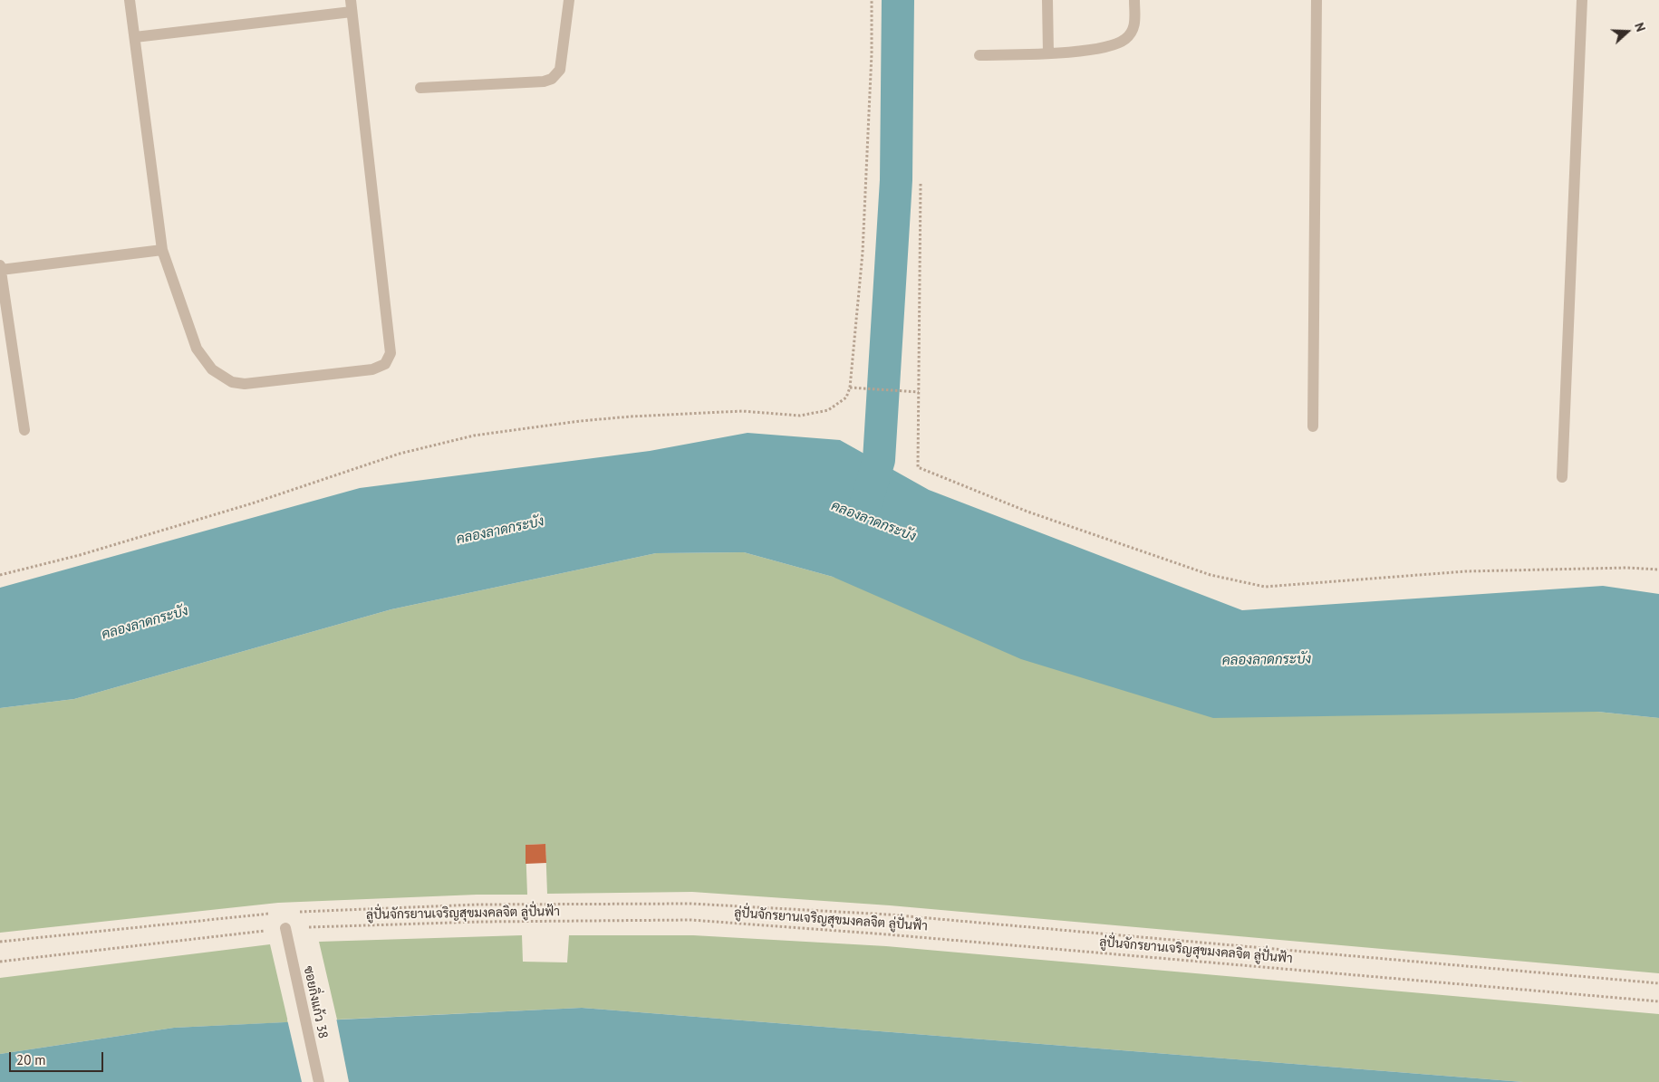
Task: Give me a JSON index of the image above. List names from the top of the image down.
{
  "streets": {
    "street": ["ซอยกิ่งแก้ว 38"],
    "path": ["ลู่ปั่นจักรยานเจริญสุขมงคลจิต ลู่ปั่นฟ้า"]
  },
  "crossings": [
    ["ลู่ปั่นจักรยานเจริญสุขมงคลจิต ลู่ปั่นฟ้า", "ซอยกิ่งแก้ว 38"]
  ],
  "water": ["คลองลาดกระบัง"],
  "scale_bar": "20 m",
  "north": "right"
}
